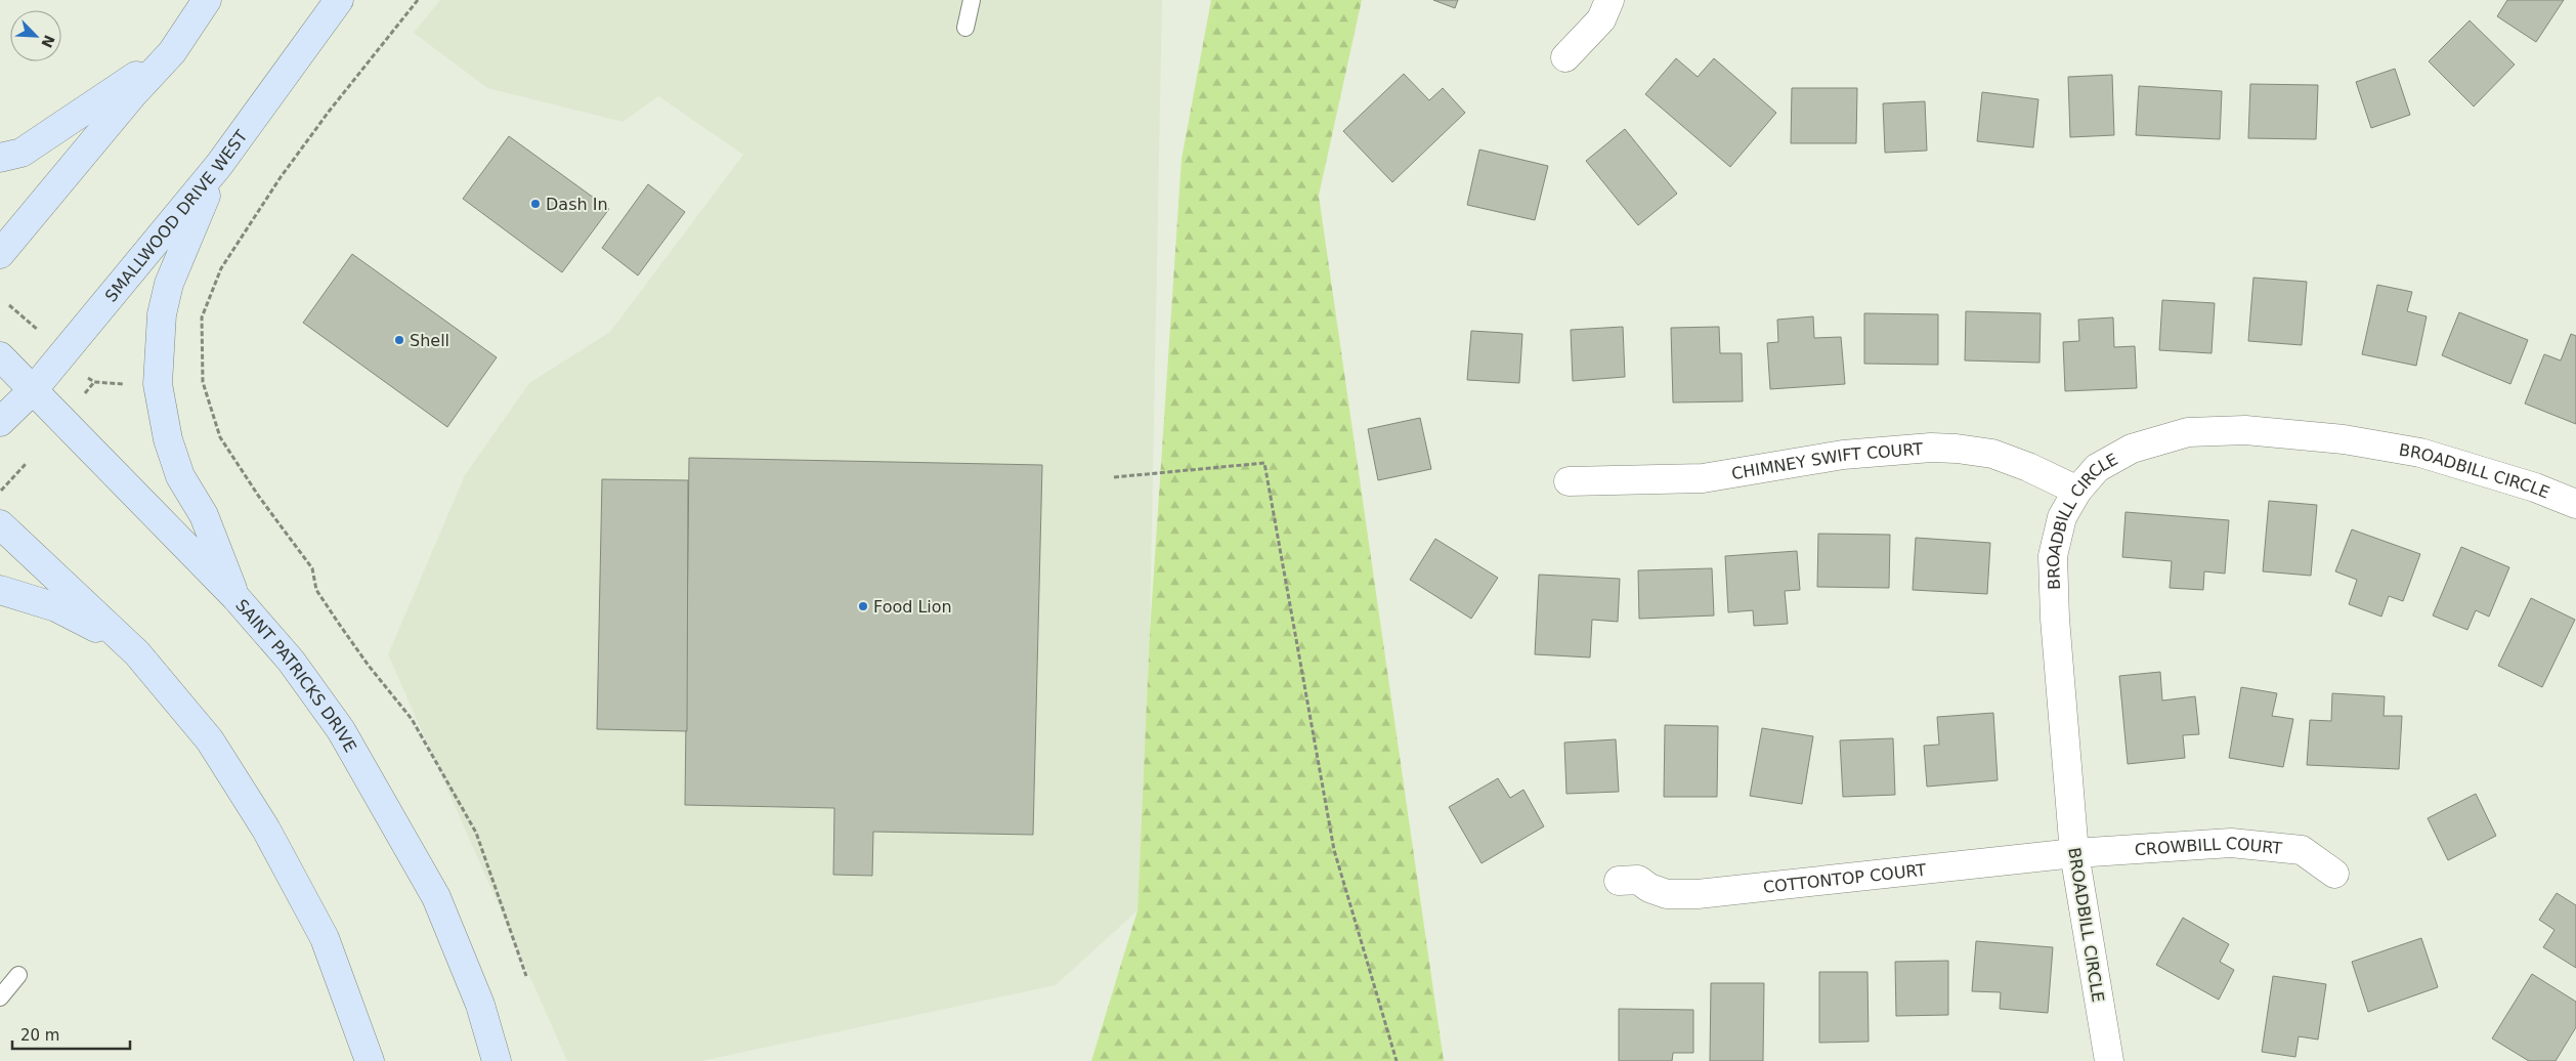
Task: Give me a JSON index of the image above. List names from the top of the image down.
{
  "streets": {
    "main road": ["SMALLWOOD DRIVE WEST", "SAINT PATRICKS DRIVE"],
    "street": [
      "CHIMNEY SWIFT COURT",
      "BROADBILL CIRCLE",
      "CROWBILL COURT",
      "COTTONTOP COURT"
    ]
  },
  "crossings": [
    ["SMALLWOOD DRIVE WEST", "SAINT PATRICKS DRIVE"],
    ["CHIMNEY SWIFT COURT", "BROADBILL CIRCLE"],
    ["BROADBILL CIRCLE", "CROWBILL COURT"],
    ["BROADBILL CIRCLE", "COTTONTOP COURT"],
    ["CROWBILL COURT", "COTTONTOP COURT"]
  ],
  "places": ["Dash In", "Shell", "Food Lion"],
  "scale_bar": "20 m",
  "north": "bottom right"
}
